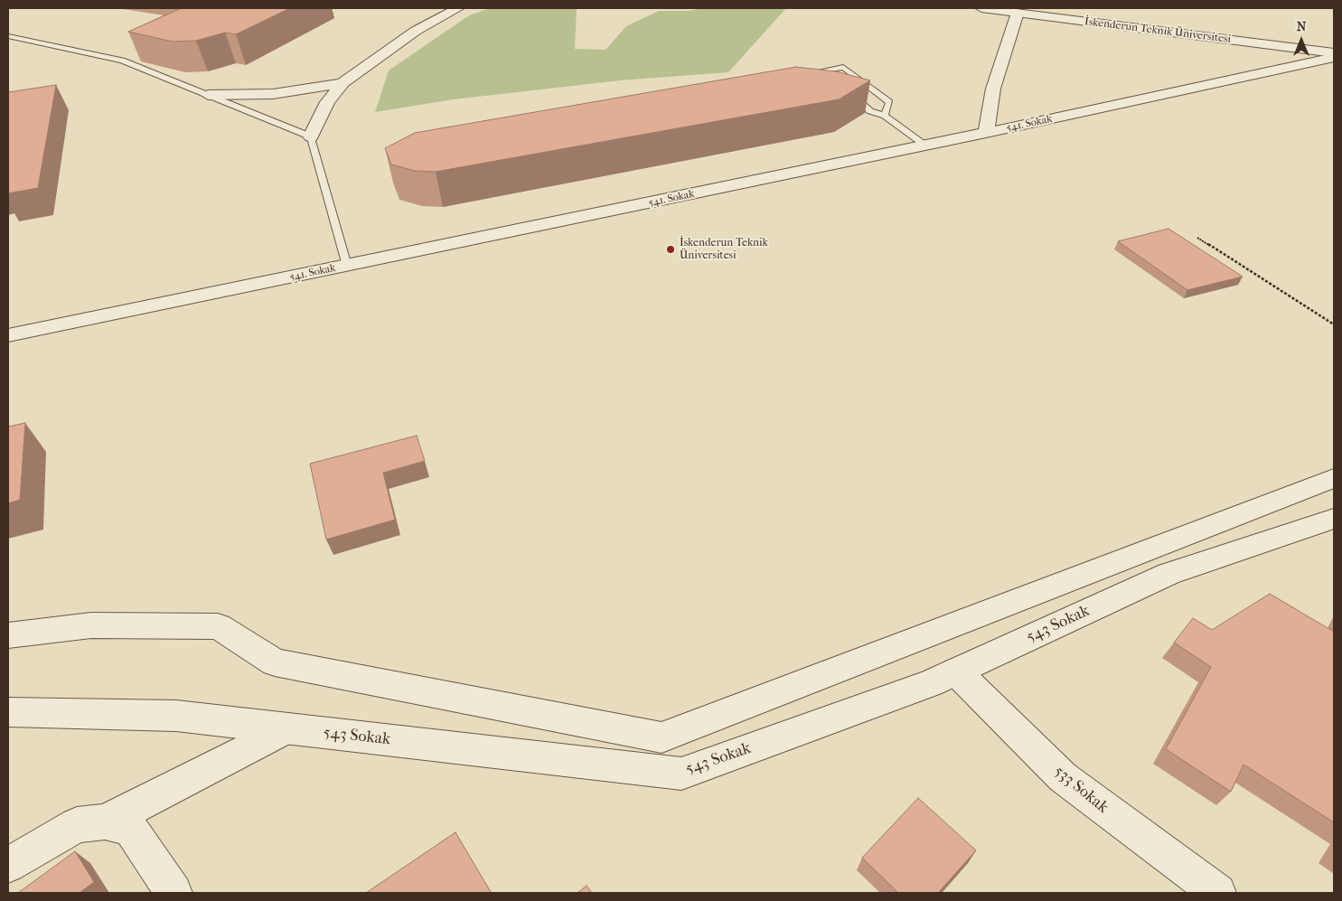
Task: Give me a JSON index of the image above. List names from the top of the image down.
{
  "streets": {
    "street": [
      "İskenderun Teknik Üniversitesi",
      "541. Sokak",
      "543 Sokak",
      "533 Sokak"
    ]
  },
  "crossings": [
    ["543 Sokak", "533 Sokak"]
  ],
  "places": ["İskenderun Teknik Üniversitesi"],
  "north": "top"
}
